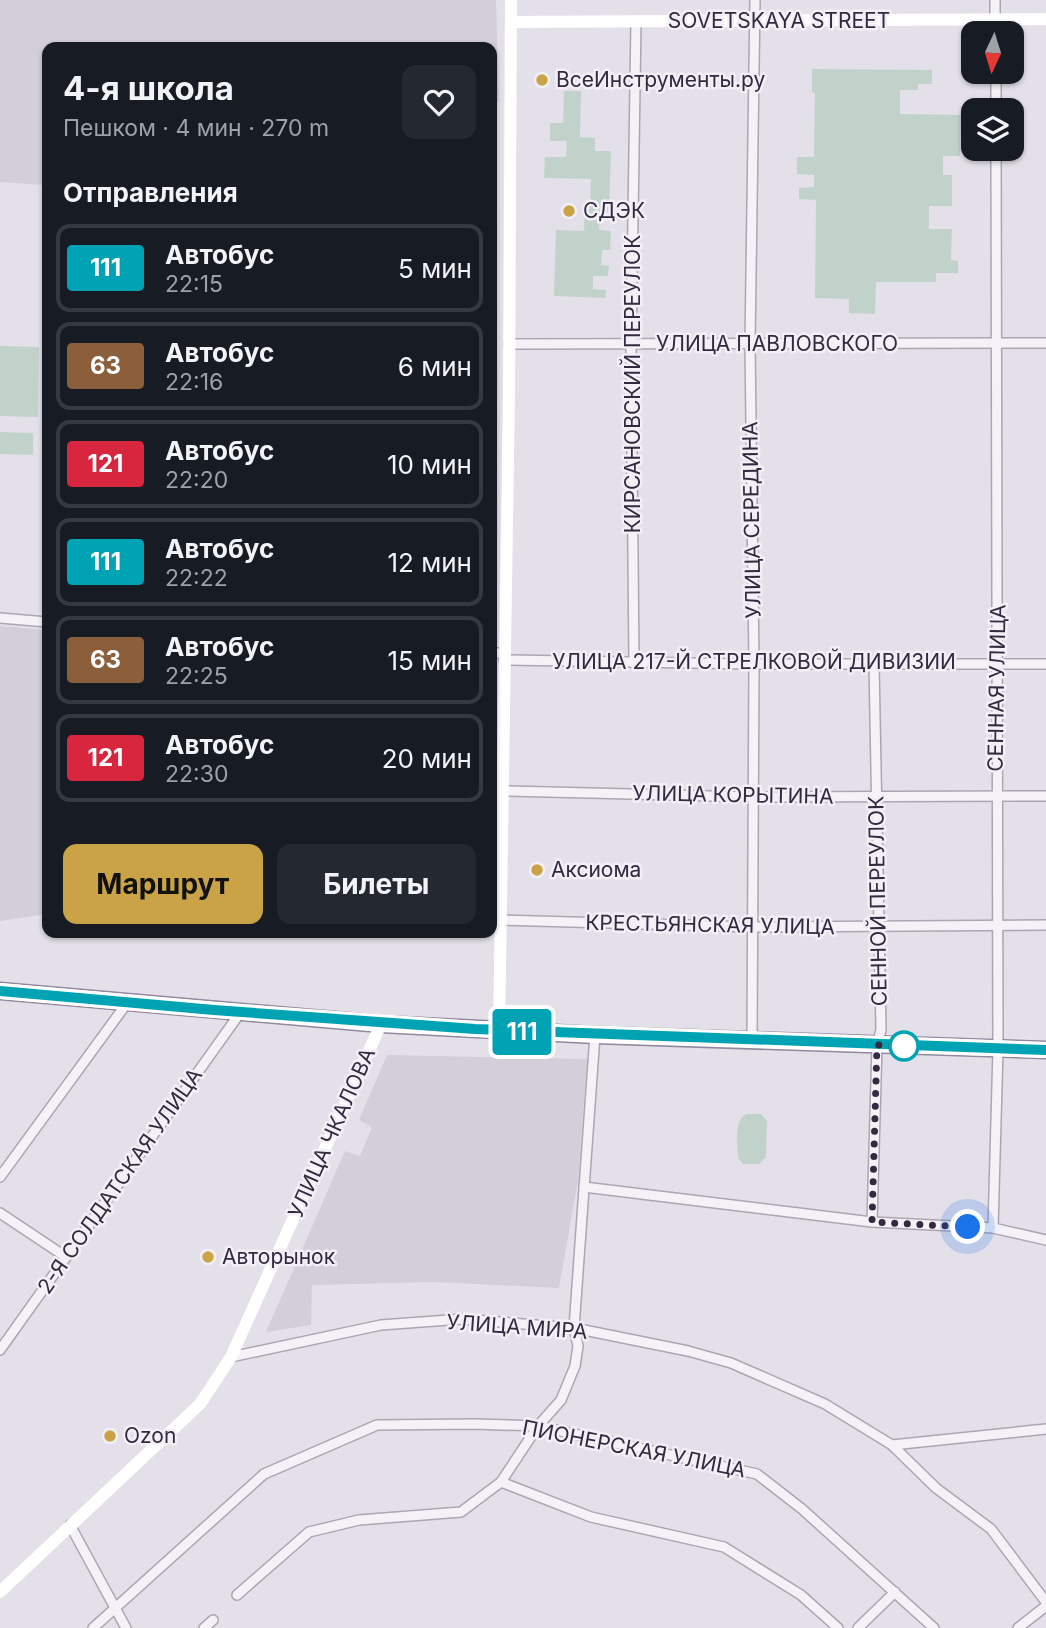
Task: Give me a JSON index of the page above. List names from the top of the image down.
{
  "streets": {
    "street": [
      "SOVETSKAYA STREET",
      "УЛИЦА ПАВЛОВСКОГО",
      "КИРСАНОВСКИЙ ПЕРЕУЛОК",
      "УЛИЦА СЕРЕДИНА",
      "УЛИЦА 217-Й СТРЕЛКОВОЙ ДИВИЗИИ",
      "СЕННАЯ УЛИЦА",
      "УЛИЦА КОРЫТИНА",
      "СЕННОЙ ПЕРЕУЛОК",
      "КРЕСТЬЯНСКАЯ УЛИЦА",
      "УЛИЦА ЧКАЛОВА",
      "2-Я СОЛДАТСКАЯ УЛИЦА",
      "УЛИЦА МИРА",
      "ПИОНЕРСКАЯ УЛИЦА"
    ]
  },
  "crossings": [
    ["SOVETSKAYA STREET", "КИРСАНОВСКИЙ ПЕРЕУЛОК"],
    ["SOVETSKAYA STREET", "УЛИЦА СЕРЕДИНА"],
    ["УЛИЦА ПАВЛОВСКОГО", "КИРСАНОВСКИЙ ПЕРЕУЛОК"],
    ["УЛИЦА ПАВЛОВСКОГО", "УЛИЦА СЕРЕДИНА"],
    ["УЛИЦА ПАВЛОВСКОГО", "СЕННАЯ УЛИЦА"],
    ["КИРСАНОВСКИЙ ПЕРЕУЛОК", "УЛИЦА 217-Й СТРЕЛКОВОЙ ДИВИЗИИ"],
    ["УЛИЦА СЕРЕДИНА", "УЛИЦА 217-Й СТРЕЛКОВОЙ ДИВИЗИИ"],
    ["УЛИЦА СЕРЕДИНА", "УЛИЦА КОРЫТИНА"],
    ["УЛИЦА СЕРЕДИНА", "КРЕСТЬЯНСКАЯ УЛИЦА"],
    ["УЛИЦА 217-Й СТРЕЛКОВОЙ ДИВИЗИИ", "СЕННАЯ УЛИЦА"],
    ["УЛИЦА 217-Й СТРЕЛКОВОЙ ДИВИЗИИ", "СЕННОЙ ПЕРЕУЛОК"],
    ["СЕННАЯ УЛИЦА", "УЛИЦА КОРЫТИНА"],
    ["СЕННАЯ УЛИЦА", "КРЕСТЬЯНСКАЯ УЛИЦА"],
    ["УЛИЦА КОРЫТИНА", "СЕННОЙ ПЕРЕУЛОК"],
    ["СЕННОЙ ПЕРЕУЛОК", "КРЕСТЬЯНСКАЯ УЛИЦА"],
    ["УЛИЦА ЧКАЛОВА", "УЛИЦА МИРА"]
  ],
  "places": [
    "ВсеИнструменты.ру",
    "СДЭК",
    "Аксиома",
    "Авторынок",
    "Ozon"
  ],
  "lines": ["bus line 111"],
  "north": "bottom",
  "page": {
    "on_map": "111",
    "heading": [
      ["4-я школа", "Пешком · 4 мин · 270 m"],
      "Отправления"
    ],
    "list": [
      {
        "mark": "111",
        "name": "Автобус",
        "note": "22:15",
        "value": "5 мин"
      },
      {
        "mark": "63",
        "name": "Автобус",
        "note": "22:16",
        "value": "6 мин"
      },
      {
        "mark": "121",
        "name": "Автобус",
        "note": "22:20",
        "value": "10 мин"
      },
      {
        "mark": "111",
        "name": "Автобус",
        "note": "22:22",
        "value": "12 мин"
      },
      {
        "mark": "63",
        "name": "Автобус",
        "note": "22:25",
        "value": "15 мин"
      },
      {
        "mark": "121",
        "name": "Автобус",
        "note": "22:30",
        "value": "20 мин"
      }
    ],
    "buttons": ["Маршрут", "Билеты"]
  }
}
